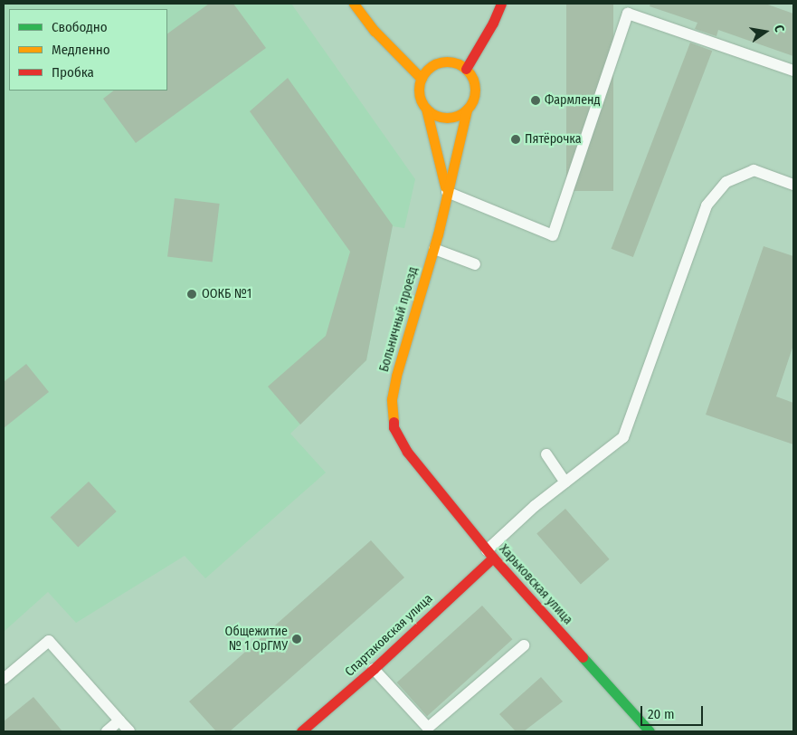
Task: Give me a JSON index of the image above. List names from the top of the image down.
{
  "streets": {
    "street": ["Больничный проезд", "Харьковская улица", "Спартаковская улица"]
  },
  "crossings": [
    ["Больничный проезд", "Харьковская улица"],
    ["Харьковская улица", "Спартаковская улица"]
  ],
  "places": [
    "Фармленд",
    "Пятёрочка",
    "ООКБ №1",
    "Общежитие № 1 ОрГМУ"
  ],
  "legend": ["Свободно", "Медленно", "Пробка"],
  "scale_bar": "20 m",
  "north": "right"
}
